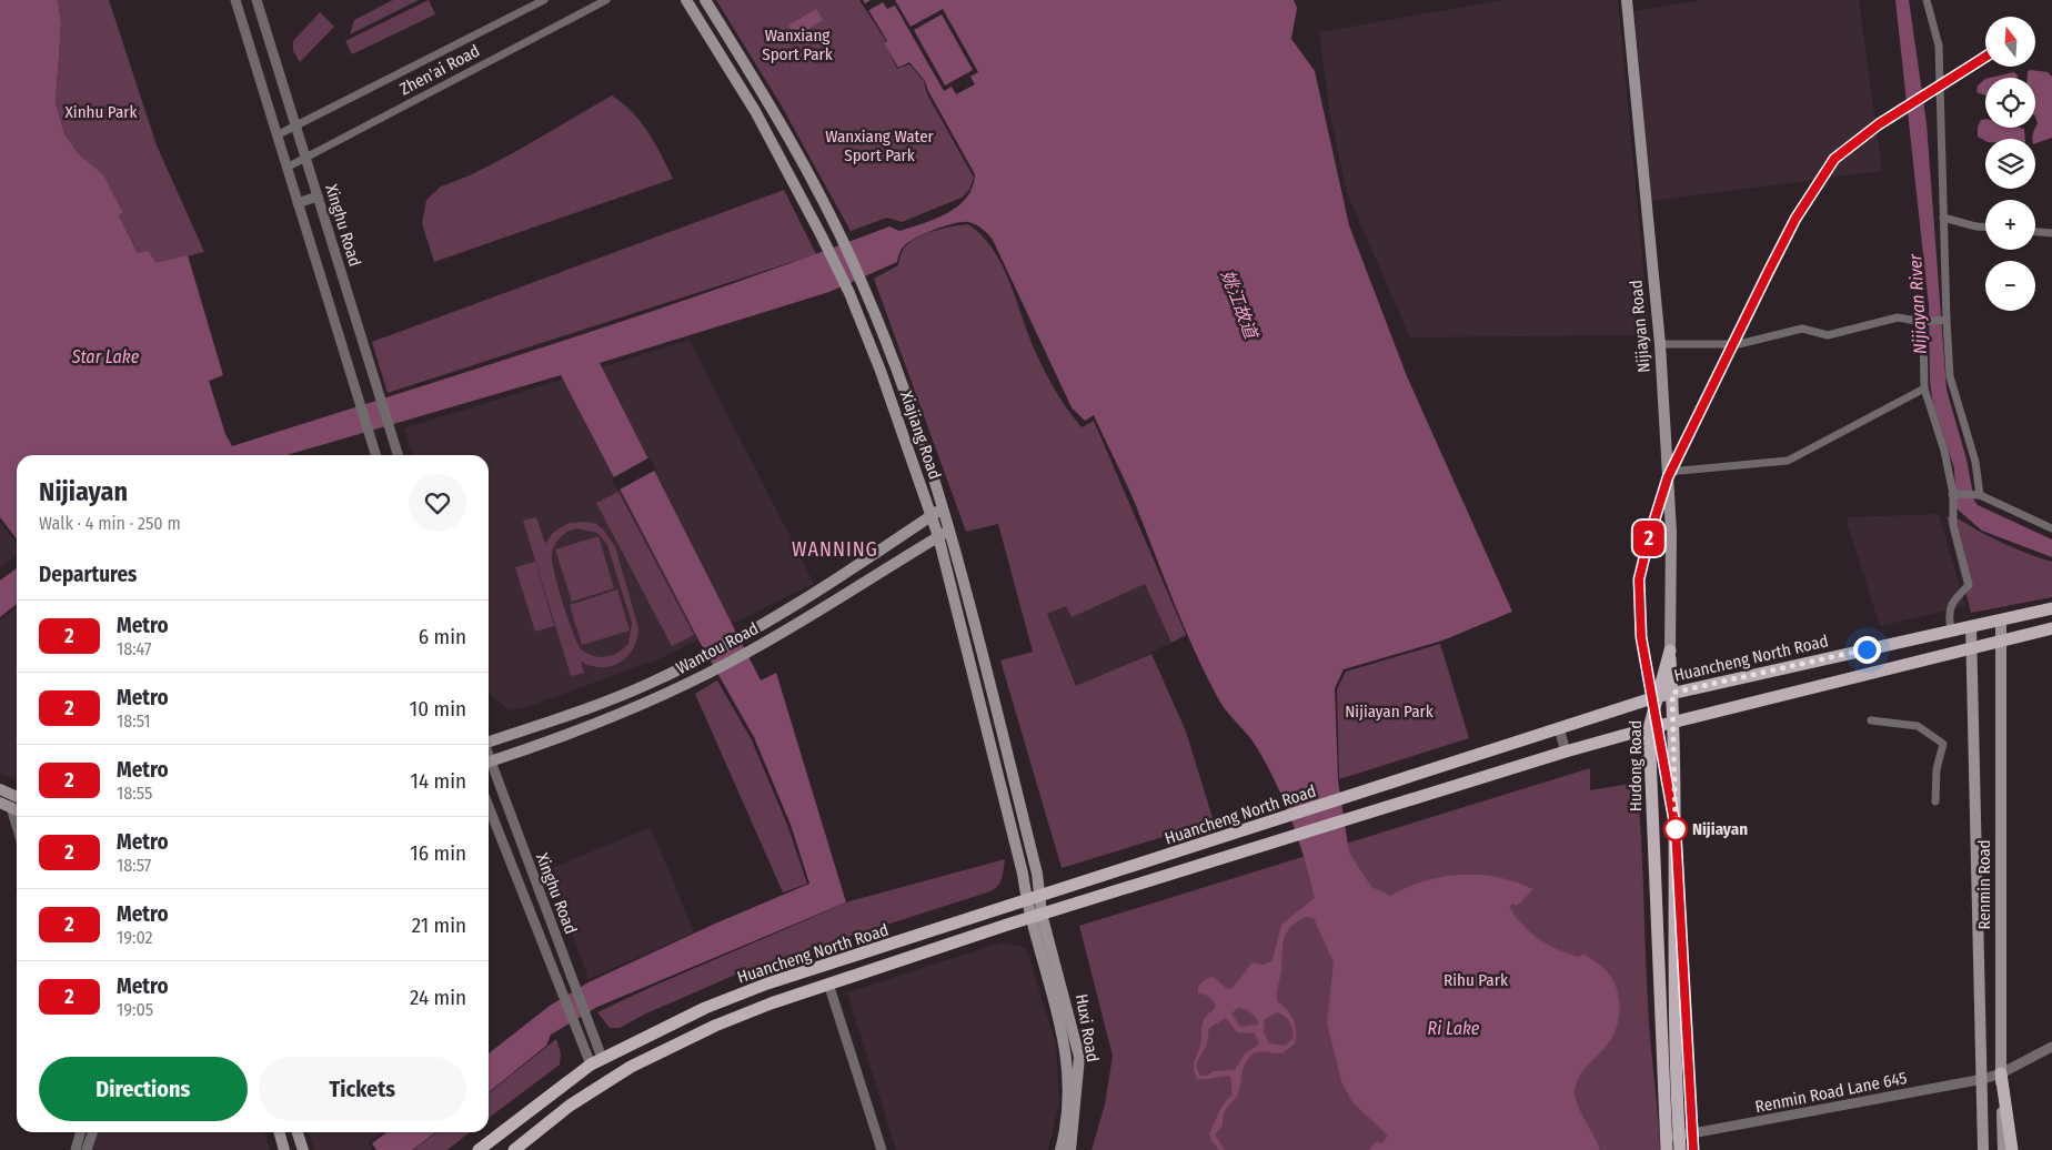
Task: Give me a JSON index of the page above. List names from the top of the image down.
{
  "streets": {
    "main road": [
      "Nijiayan Road",
      "Xiajiang Road",
      "Wantou Road",
      "Huancheng North Road",
      "Hudong Road",
      "Renmin Road",
      "Huxi Road"
    ],
    "street": ["Zhen'ai Road", "Xinghu Road", "Renmin Road Lane 645"]
  },
  "crossings": [
    ["Zhen'ai Road", "Xinghu Road"],
    ["Xinghu Road", "Huancheng North Road"],
    ["Nijiayan Road", "Hudong Road"],
    ["Xiajiang Road", "Wantou Road"],
    ["Xiajiang Road", "Huancheng North Road"],
    ["Xiajiang Road", "Huxi Road"],
    ["Huancheng North Road", "Hudong Road"],
    ["Huancheng North Road", "Renmin Road"],
    ["Huancheng North Road", "Huxi Road"],
    ["Hudong Road", "Renmin Road Lane 645"],
    ["Renmin Road", "Renmin Road Lane 645"]
  ],
  "districts": ["WANNING"],
  "water": [
    "姚江故道",
    "Nijiayan River",
    "Star Lake",
    "Ri Lake"
  ],
  "parks": [
    "Wanxiang Sport Park",
    "Xinhu Park",
    "Wanxiang Water Sport Park",
    "Nijiayan Park",
    "Rihu Park"
  ],
  "places": ["Nijiayan"],
  "lines": ["metro line 2"],
  "north": "top",
  "page": {
    "on_map": "2",
    "map_buttons": ["+", "−"],
    "heading": [
      ["Nijiayan", "Walk · 4 min · 250 m"],
      "Departures"
    ],
    "list": [
      {
        "mark": "2",
        "name": "Metro",
        "note": "18:47",
        "value": "6 min"
      },
      {
        "mark": "2",
        "name": "Metro",
        "note": "18:51",
        "value": "10 min"
      },
      {
        "mark": "2",
        "name": "Metro",
        "note": "18:55",
        "value": "14 min"
      },
      {
        "mark": "2",
        "name": "Metro",
        "note": "18:57",
        "value": "16 min"
      },
      {
        "mark": "2",
        "name": "Metro",
        "note": "19:02",
        "value": "21 min"
      },
      {
        "mark": "2",
        "name": "Metro",
        "note": "19:05",
        "value": "24 min"
      }
    ],
    "buttons": ["Directions", "Tickets"]
  }
}
